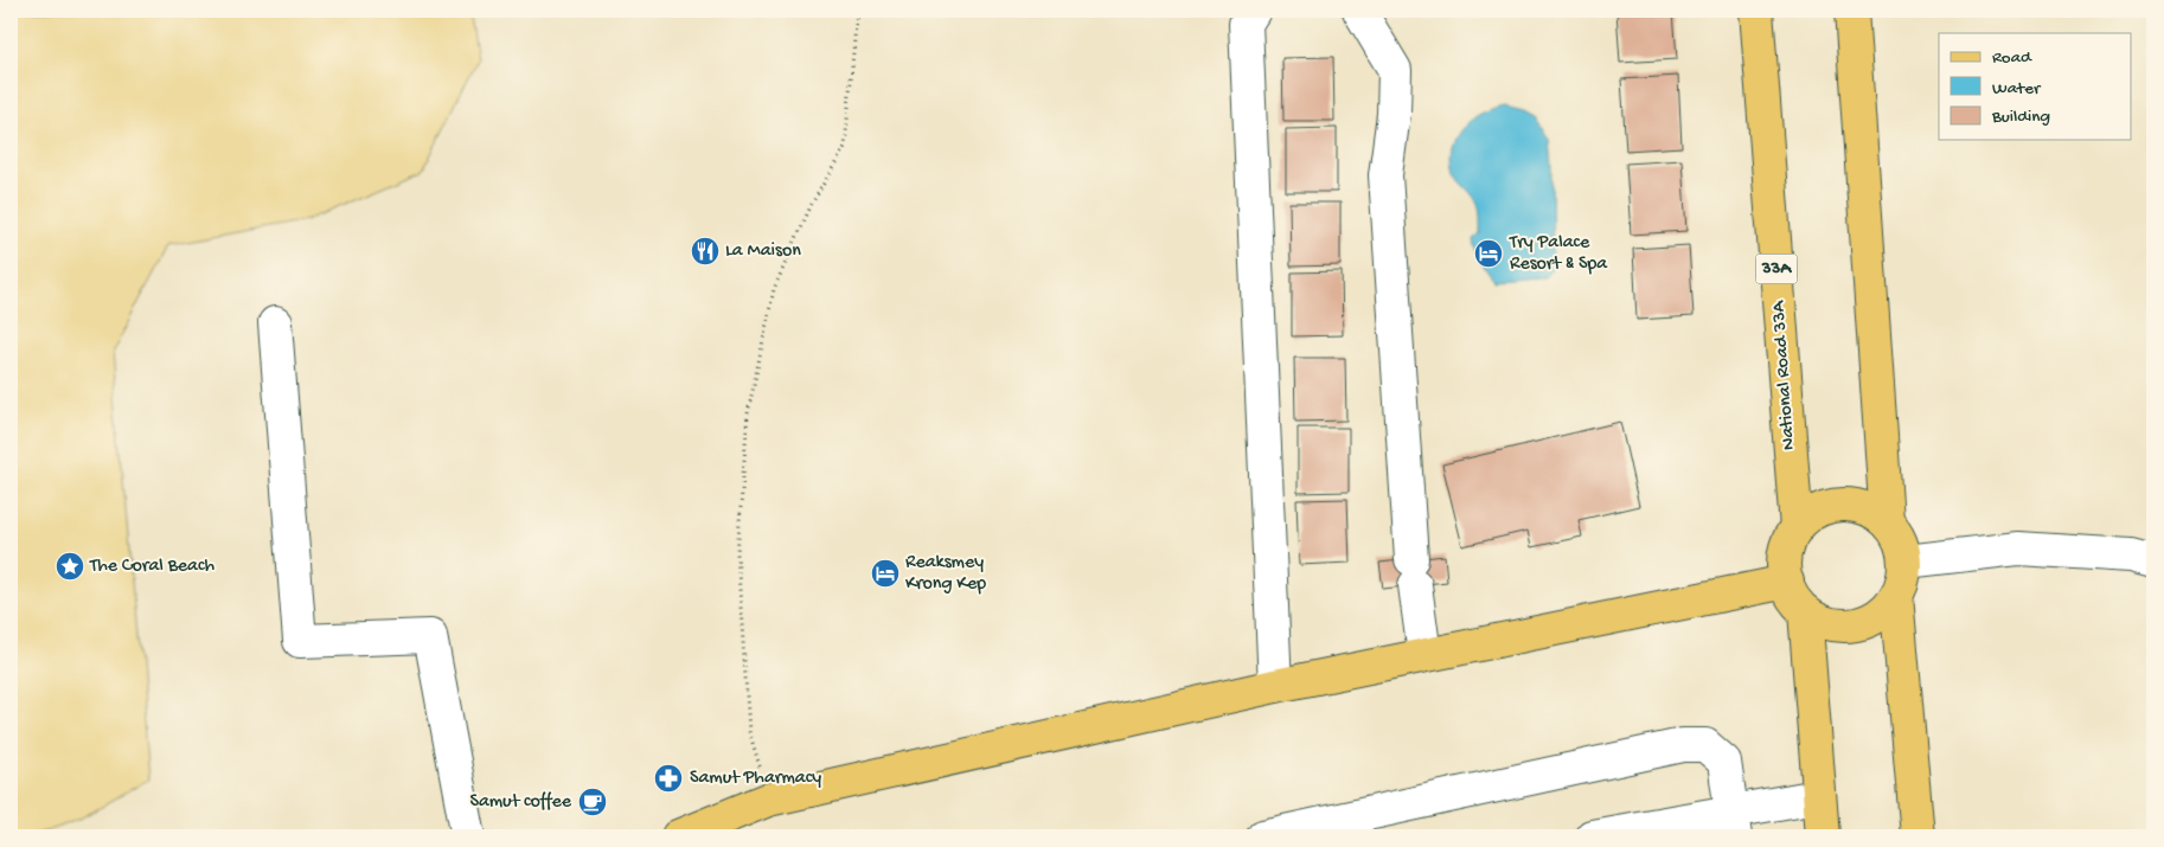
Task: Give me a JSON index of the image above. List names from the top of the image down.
{
  "streets": {
    "main road": ["33A", "National Road 33A"]
  },
  "crossings": [
    ["33A", "National Road 33A"]
  ],
  "places": {
    "restaurant": ["La Maison"],
    "hotel": ["Try Palace Resort & Spa", "Reaksmey Krong Kep"],
    "place": ["The Coral Beach"],
    "pharmacy": ["Samut Pharmacy"],
    "cafe": ["Samut coffee"]
  },
  "legend": ["Road", "Water", "Building"]
}
